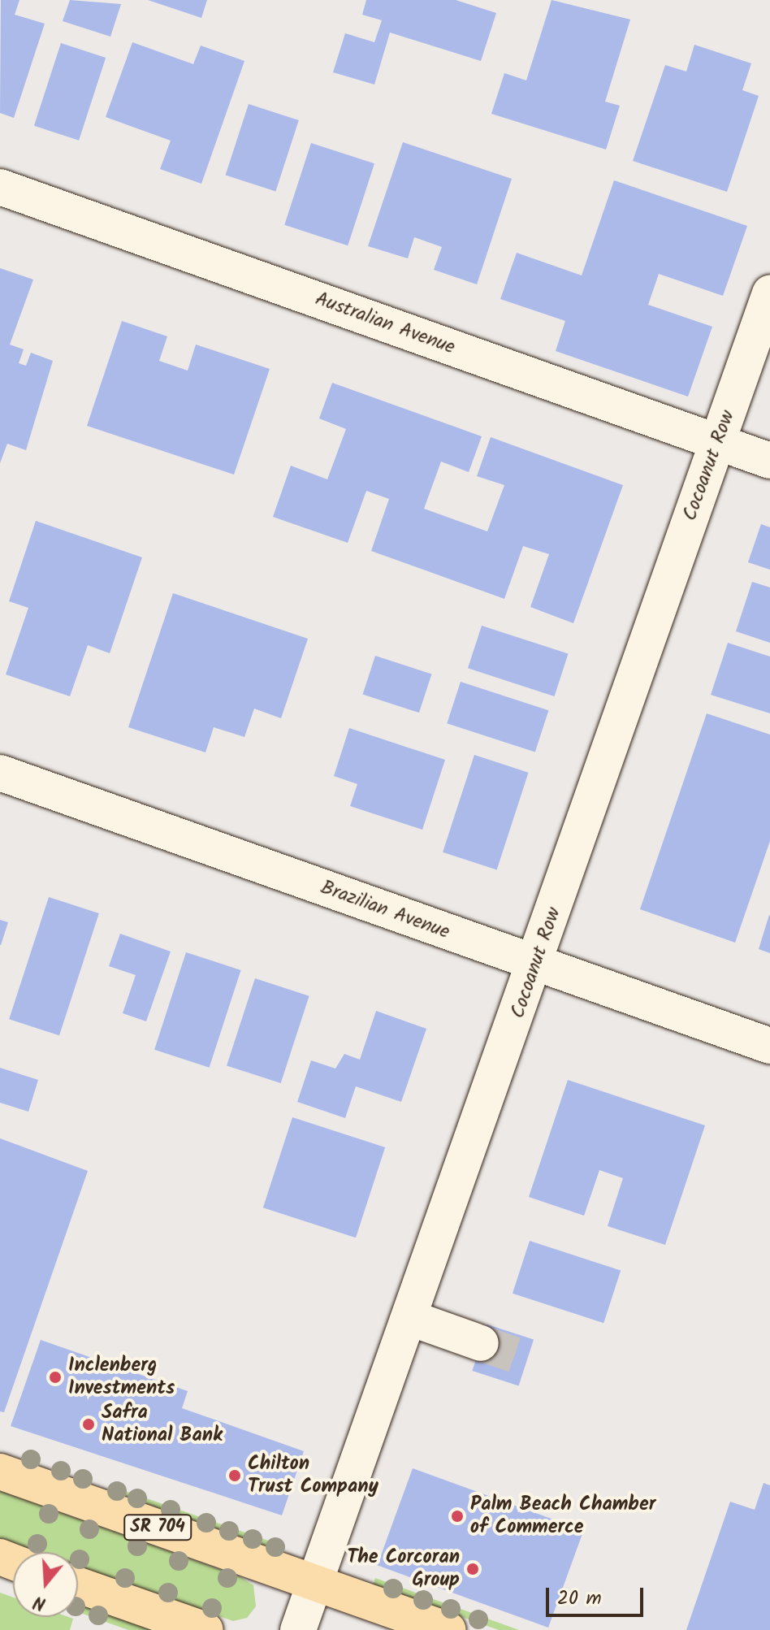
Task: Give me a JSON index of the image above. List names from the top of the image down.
{
  "streets": {
    "main road": ["SR 704"],
    "street": ["Australian Avenue", "Cocoanut Row", "Brazilian Avenue"]
  },
  "crossings": [
    ["Australian Avenue", "Cocoanut Row"],
    ["Cocoanut Row", "Brazilian Avenue"],
    ["Cocoanut Row", "SR 704"]
  ],
  "places": [
    "Inclenberg Investments",
    "Safra National Bank",
    "Chilton Trust Company",
    "Palm Beach Chamber of Commerce",
    "The Corcoran Group"
  ],
  "scale_bar": "20 m",
  "north": "bottom"
}
